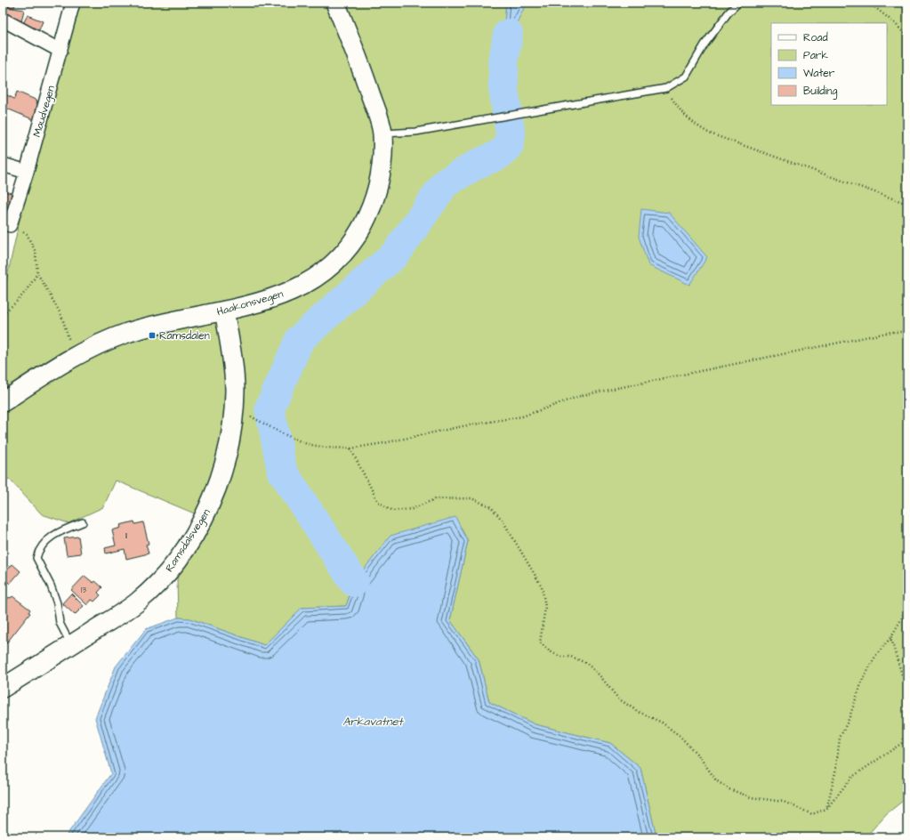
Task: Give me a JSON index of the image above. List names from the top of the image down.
{
  "streets": {
    "street": ["Maudvegen", "Haakonsvegen", "Ramsdalsvegen"]
  },
  "crossings": [
    ["Haakonsvegen", "Ramsdalsvegen"]
  ],
  "water": ["Arkavatnet"],
  "places": {
    "transit": ["Ramsdalen"]
  },
  "house_numbers": ["11", "13"],
  "legend": [
    "Road",
    "Park",
    "Water",
    "Building"
  ]
}
